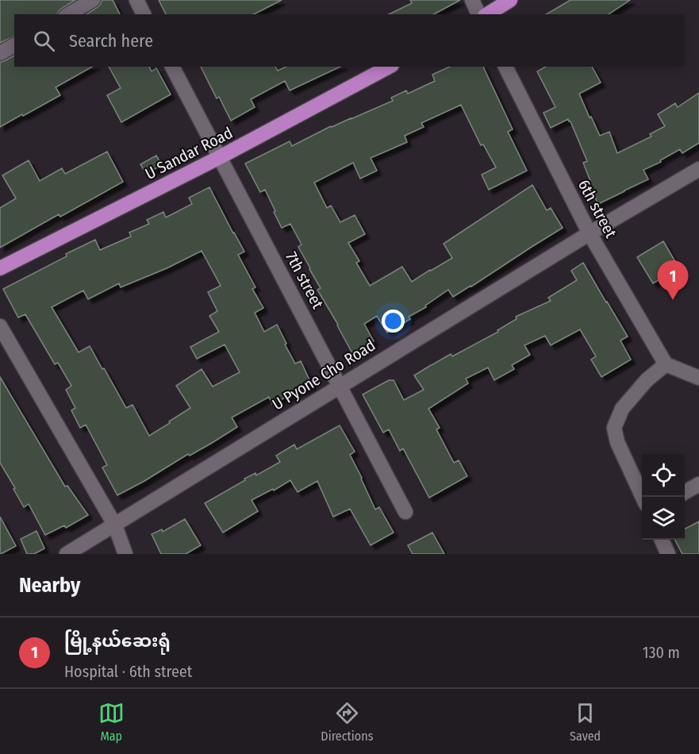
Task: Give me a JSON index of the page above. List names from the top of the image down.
{
  "streets": {
    "main road": ["U Sandar Road"],
    "street": ["6th street", "7th street", "U Pyone Cho Road"]
  },
  "crossings": [
    ["U Sandar Road", "7th street"],
    ["6th street", "U Pyone Cho Road"],
    ["7th street", "U Pyone Cho Road"]
  ],
  "page": {
    "search": "Search here",
    "pins": "1",
    "heading": "Nearby",
    "list": [
      {
        "mark": "1",
        "name": "မြို့နယ်ဆေးရုံ",
        "note": "Hospital · 6th street",
        "value": "130 m"
      }
    ],
    "nav": ["Map", "Directions", "Saved"]
  }
}
